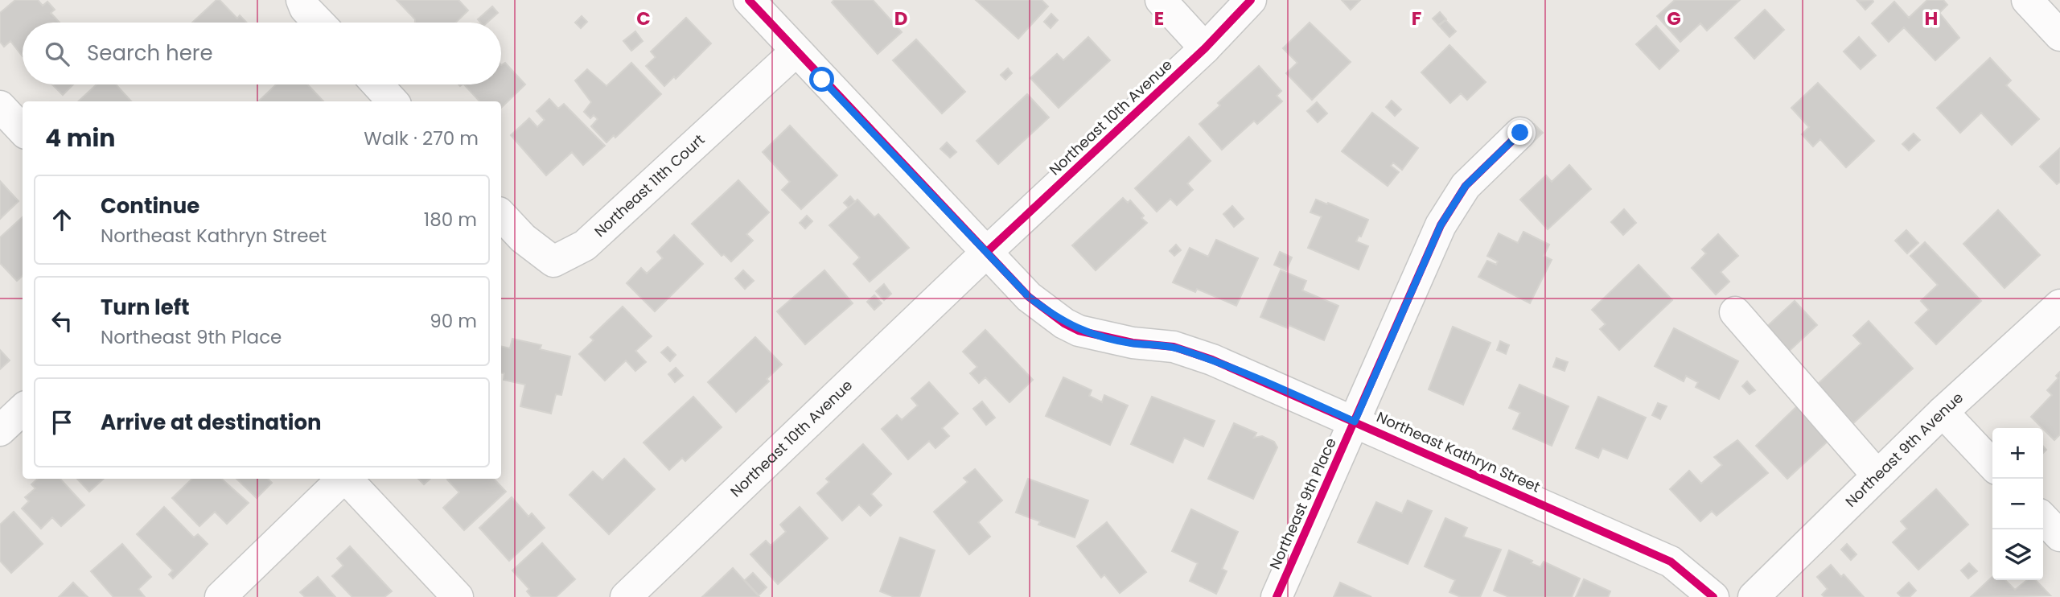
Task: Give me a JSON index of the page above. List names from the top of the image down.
{
  "streets": {
    "street": [
      "Northeast 10th Avenue",
      "Northeast 11th Court",
      "Northeast 9th Avenue",
      "Northeast Kathryn Street",
      "Northeast 9th Place"
    ]
  },
  "crossings": [
    ["Northeast 10th Avenue", "Northeast Kathryn Street"],
    ["Northeast 11th Court", "Northeast Kathryn Street"],
    ["Northeast Kathryn Street", "Northeast 9th Place"]
  ],
  "page": {
    "search": "Search here",
    "heading": ["4 min", "Walk · 270 m"],
    "list": [
      ["Continue", "Northeast Kathryn Street", "180 m"],
      ["Turn left", "Northeast 9th Place", "90 m"],
      "Arrive at destination"
    ],
    "map_buttons": ["+", "−"]
  },
  "grid": {
    "columns": [
      "C",
      "D",
      "E",
      "F",
      "G",
      "H"
    ]
  }
}
